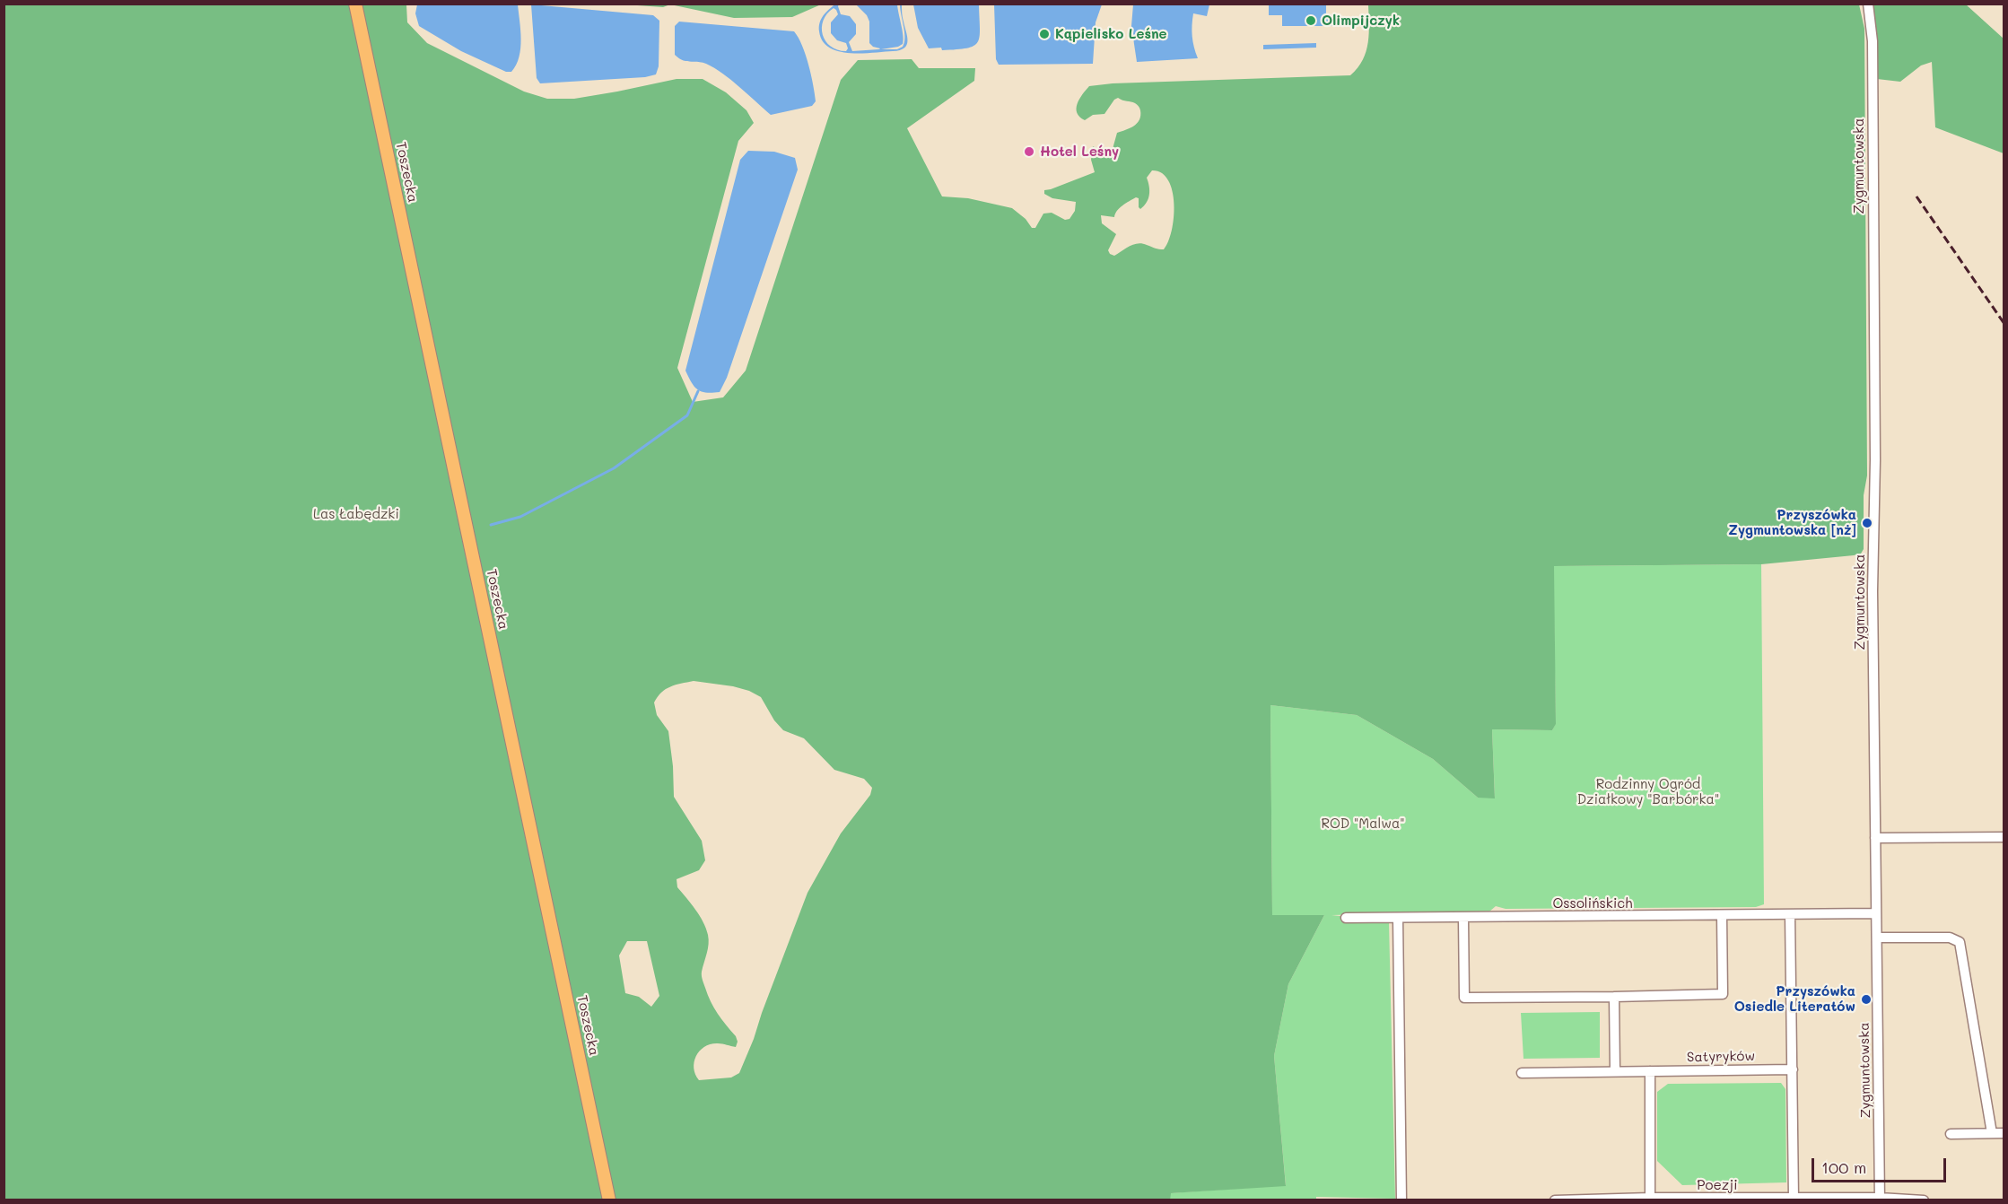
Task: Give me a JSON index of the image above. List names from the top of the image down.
{
  "streets": {
    "main road": ["Toszecka"],
    "street": [
      "Zygmuntowska",
      "Ossolińskich",
      "Satyryków",
      "Poezji"
    ]
  },
  "crossings": [
    ["Zygmuntowska", "Ossolińskich"],
    ["Zygmuntowska", "Poezji"]
  ],
  "parks": ["Las Łabędzki", "Rodzinny Ogród Działkowy \"Barbórka\"", "ROD \"Malwa\""],
  "places": [
    "Olimpijczyk",
    "Kąpielisko Leśne",
    "Hotel Leśny",
    "Przyszówka Zygmuntowska [nż]",
    "Przyszówka Osiedle Literatów"
  ],
  "scale_bar": "100 m"
}
